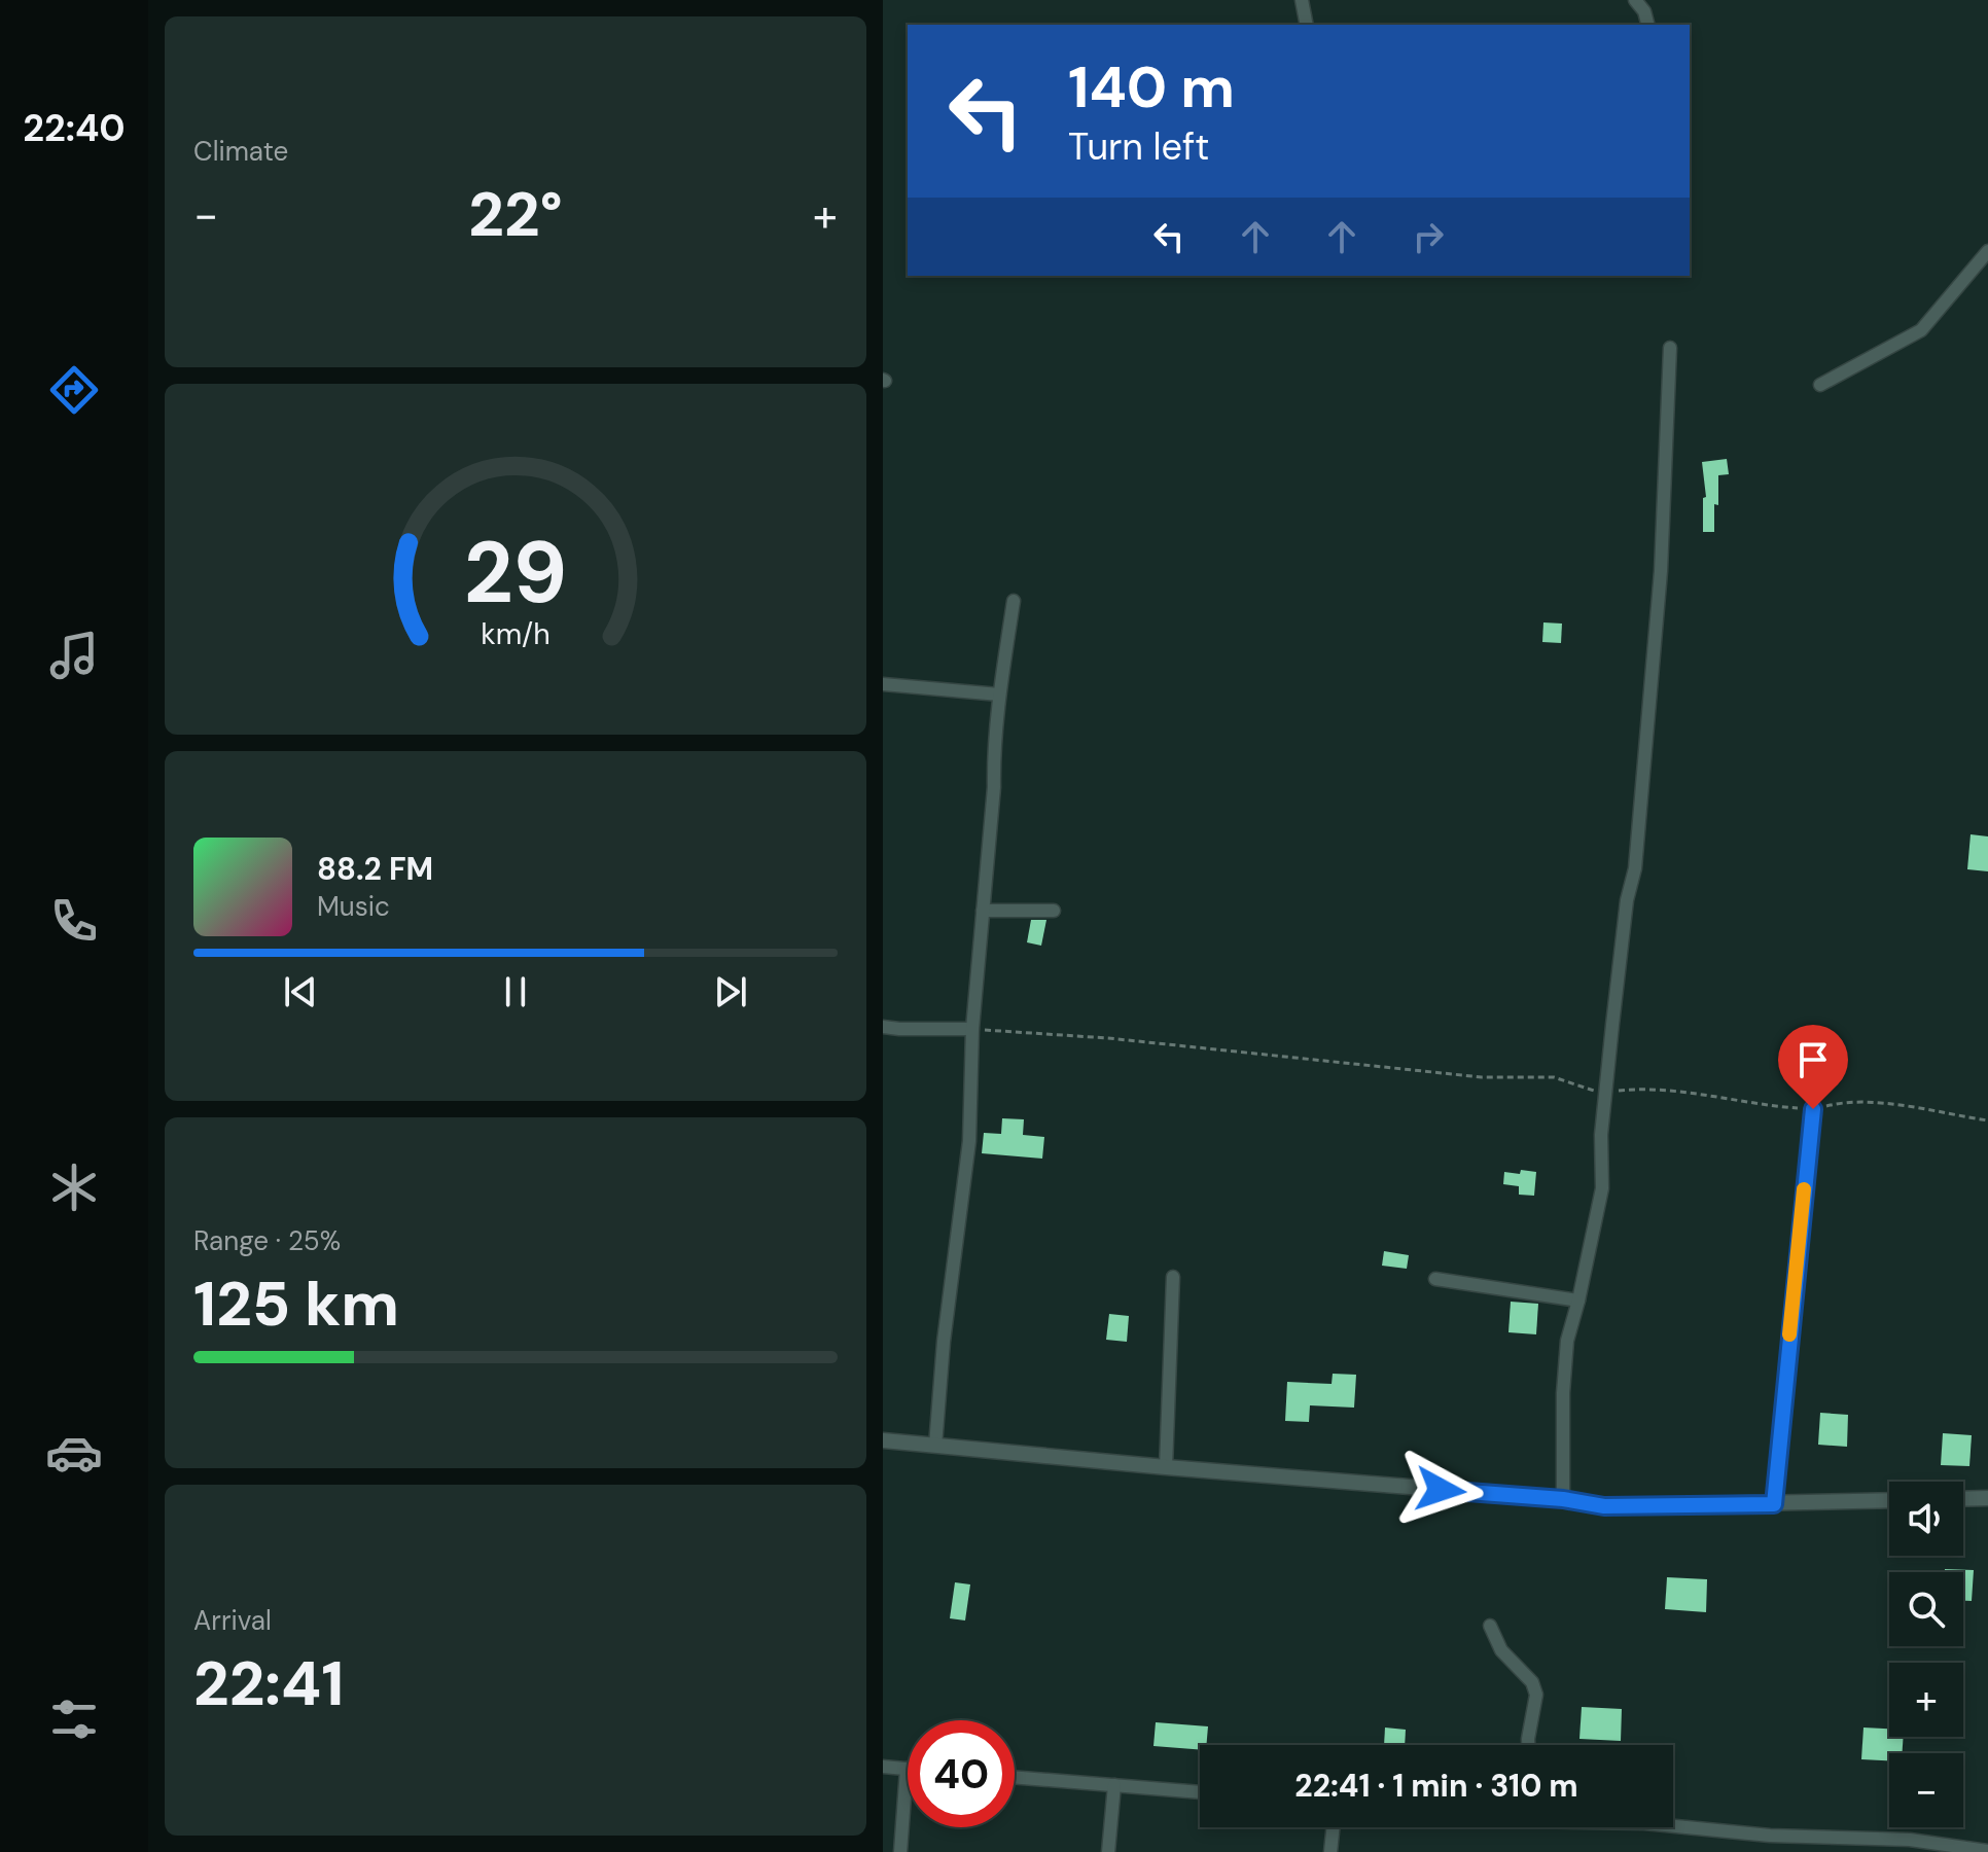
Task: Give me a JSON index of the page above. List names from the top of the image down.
{
  "page": {
    "tabs": "22:40",
    "tile": [
      "Climate",
      ["Range · 25%", "125 km"],
      ["Arrival", "22:41"]
    ],
    "turn": ["140 m", "Turn left"],
    "heat": ["−", "22°", "+"],
    "song": ["88.2 FM", "Music"],
    "map_buttons": ["+", "−"],
    "limit": "40",
    "trip": "22:41 · 1 min · 310 m",
    "gauge": ["29", "km/h"]
  }
}
